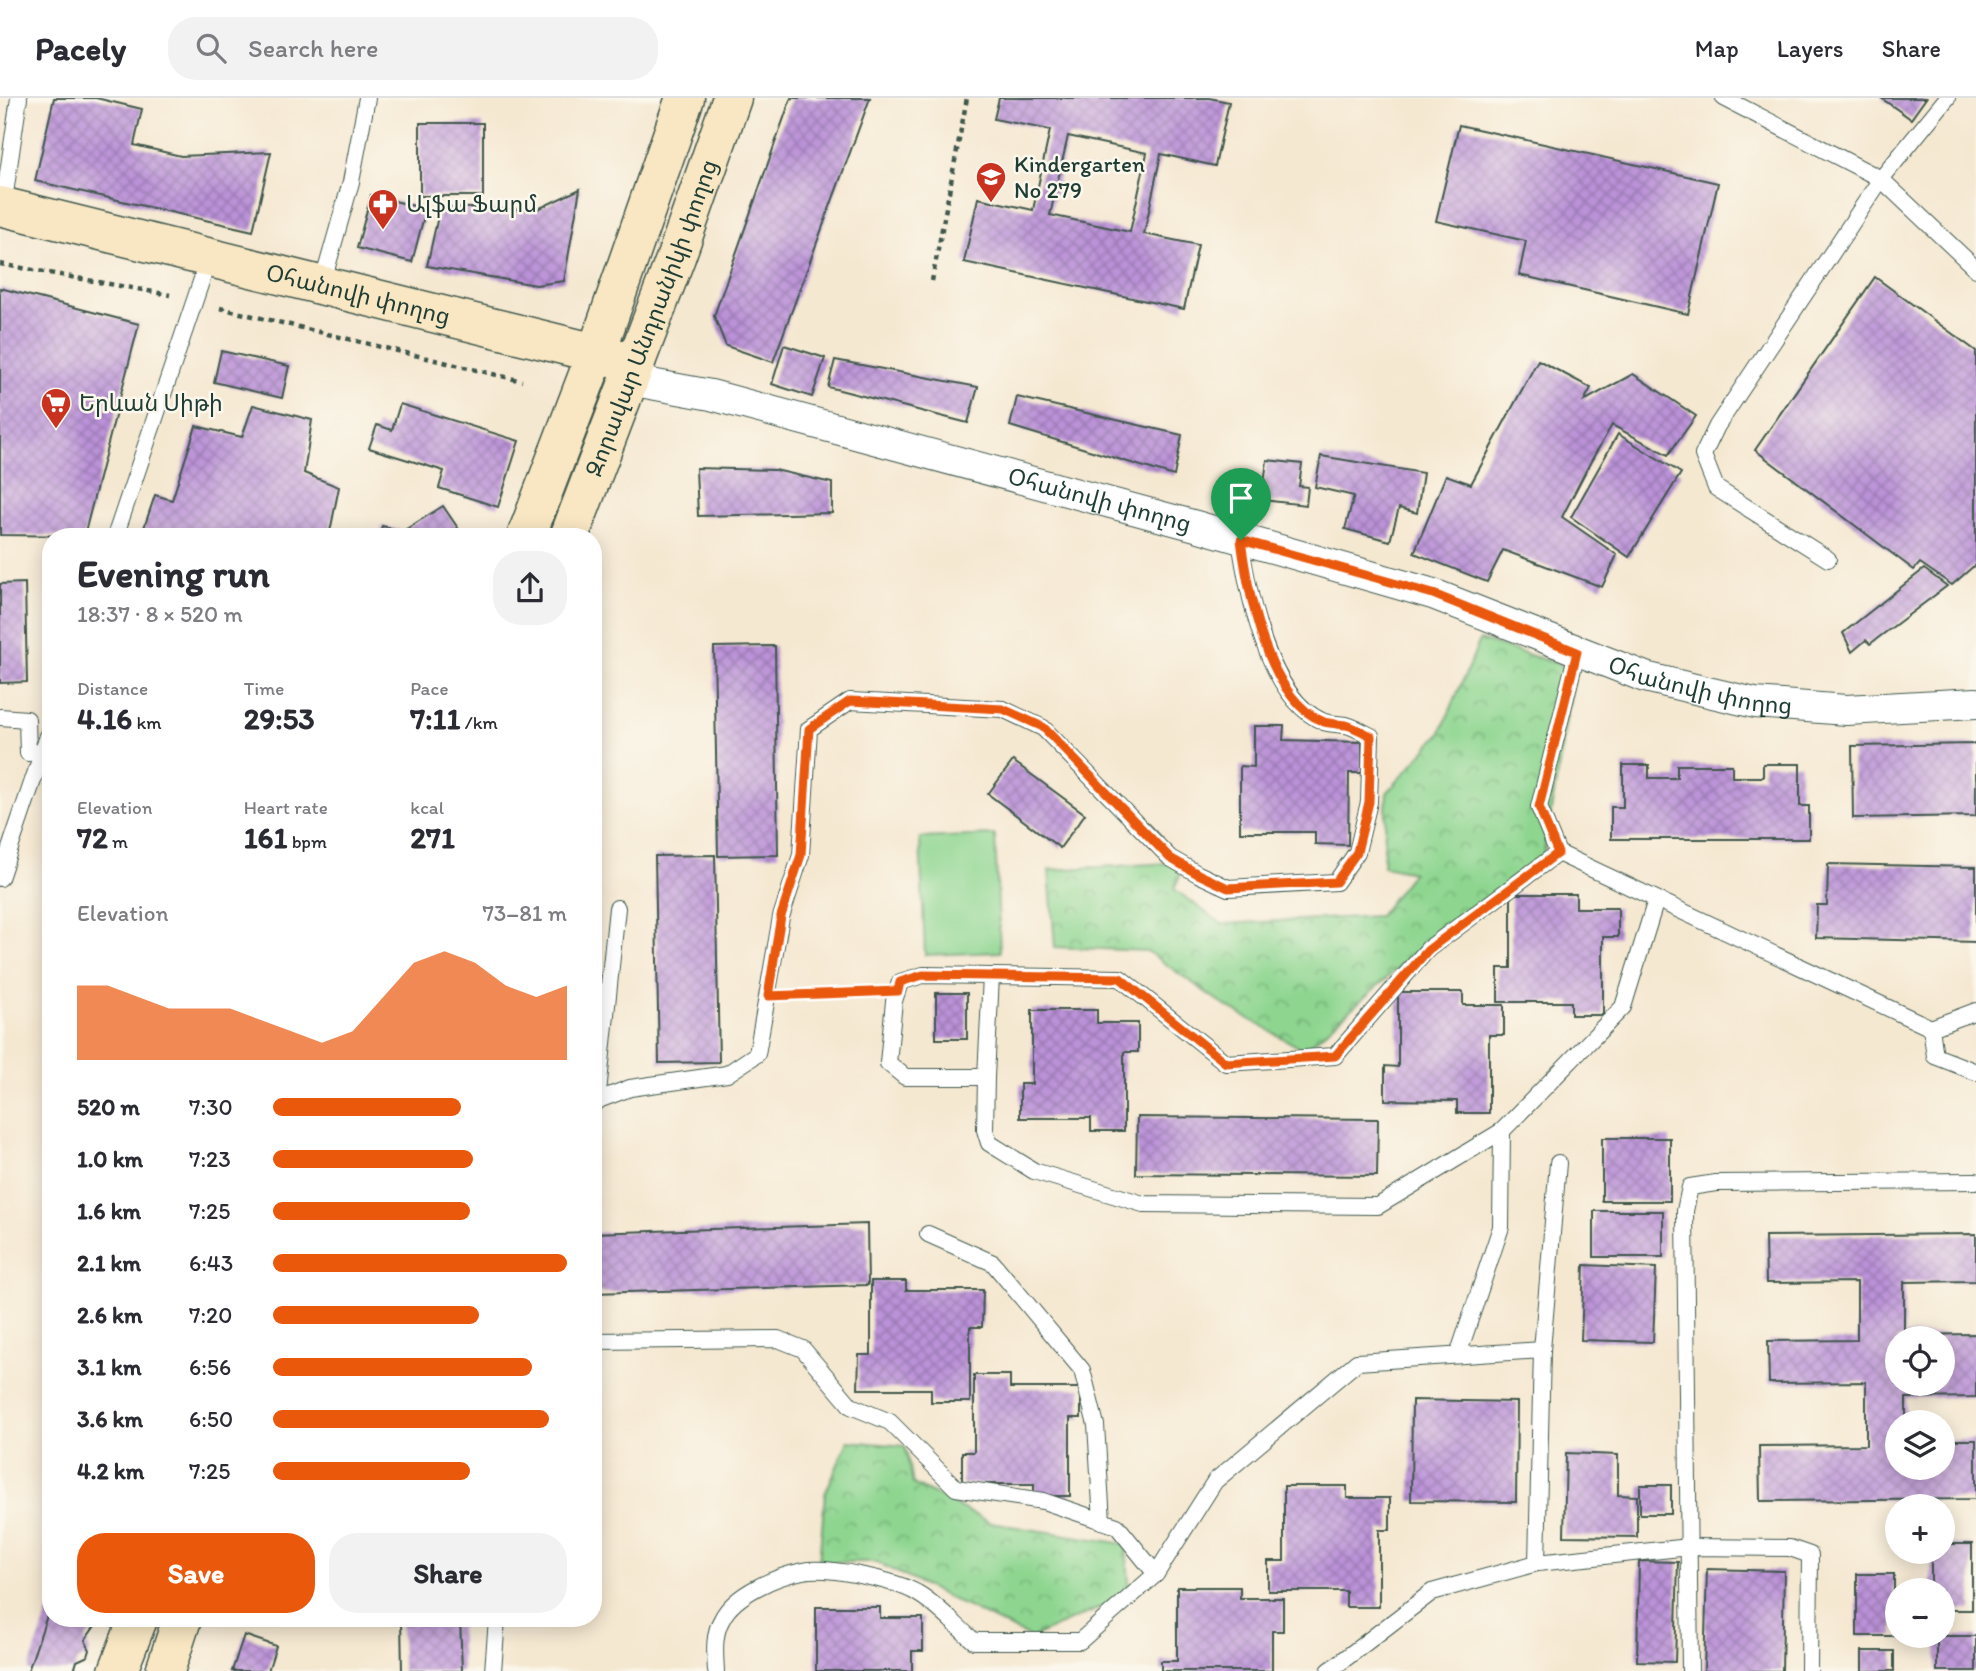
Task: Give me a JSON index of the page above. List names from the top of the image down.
{
  "streets": {
    "main road": ["Օհանովի փողոց", "Զորավար Անդրանիկի փողոց"]
  },
  "crossings": [
    ["Օհանովի փողոց", "Զորավար Անդրանիկի փողոց"]
  ],
  "places": {
    "school or university": ["Kindergarten No 279"],
    "pharmacy": ["Ալֆա Ֆարմ"],
    "supermarket": ["Երևան Սիթի"]
  },
  "page": {
    "header": "Pacely",
    "search": "Search here",
    "nav": ["Map", "Layers", "Share"],
    "heading": ["Evening run", "18:37 · 8 × 520 m"],
    "stats": [
      ["Distance", "4.16 km"],
      ["Time", "29:53"],
      ["Pace", "7:11 /km"],
      ["Elevation", "72 m"],
      ["Heart rate", "161 bpm"],
      ["kcal", "271"]
    ],
    "chart": ["Elevation", "73–81 m"],
    "list": [
      {
        "name": "520 m",
        "note": "7:30"
      },
      {
        "name": "1.0 km",
        "note": "7:23"
      },
      {
        "name": "1.6 km",
        "note": "7:25"
      },
      {
        "name": "2.1 km",
        "note": "6:43"
      },
      {
        "name": "2.6 km",
        "note": "7:20"
      },
      {
        "name": "3.1 km",
        "note": "6:56"
      },
      {
        "name": "3.6 km",
        "note": "6:50"
      },
      {
        "name": "4.2 km",
        "note": "7:25"
      }
    ],
    "map_buttons": ["+", "−"],
    "buttons": ["Save", "Share"]
  }
}
